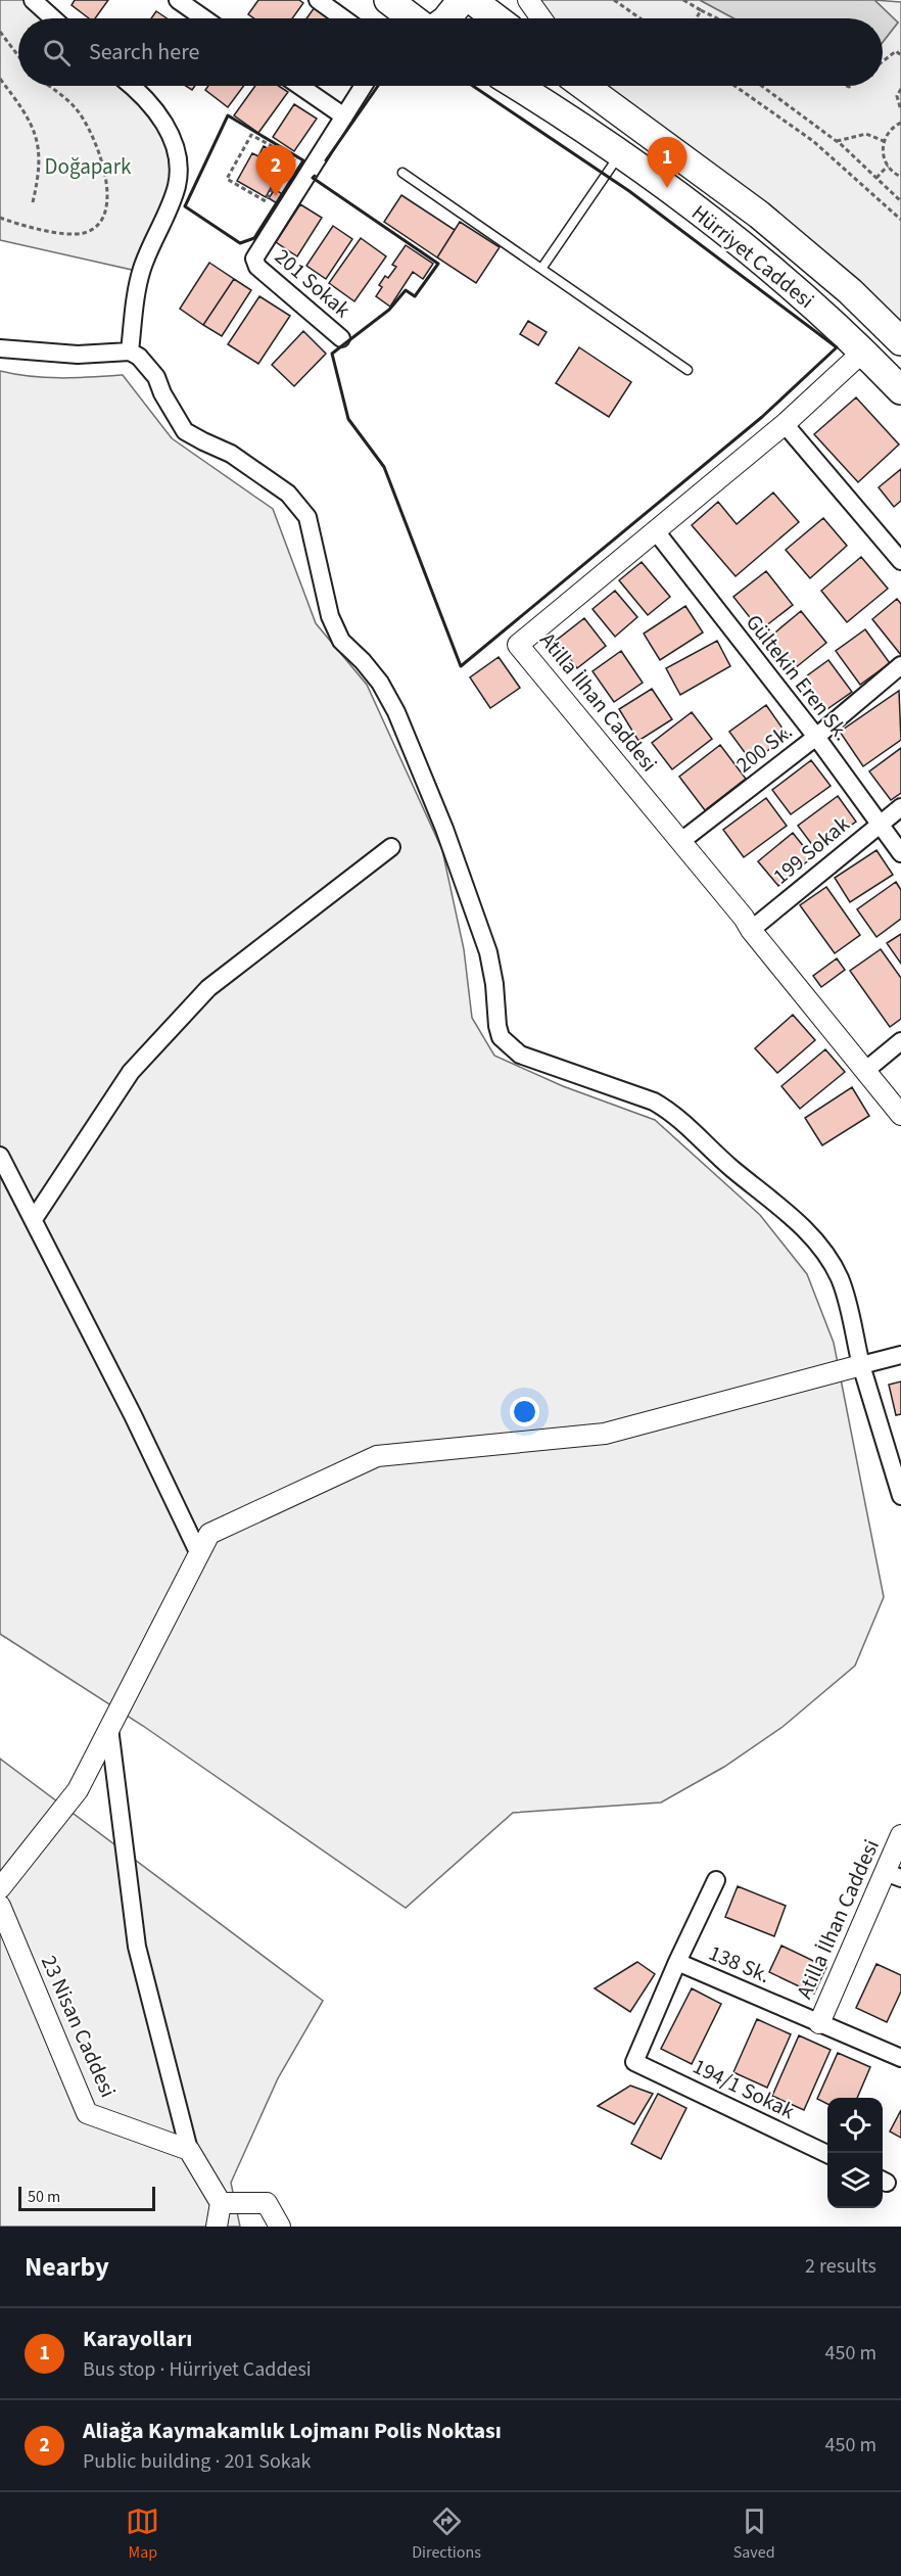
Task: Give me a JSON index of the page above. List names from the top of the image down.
{
  "streets": {
    "highway": ["Hürriyet Caddesi"],
    "street": [
      "201 Sokak",
      "Gültekin Eren Sk.",
      "Atilla İlhan Caddesi",
      "200 Sk.",
      "199 Sokak",
      "138 Sk.",
      "23 Nisan Caddesi",
      "194/1 Sokak"
    ]
  },
  "crossings": [
    ["Hürriyet Caddesi", "Atilla İlhan Caddesi"],
    ["Gültekin Eren Sk.", "Atilla İlhan Caddesi"],
    ["Gültekin Eren Sk.", "200 Sk."],
    ["Gültekin Eren Sk.", "199 Sokak"],
    ["Atilla İlhan Caddesi", "200 Sk."],
    ["Atilla İlhan Caddesi", "199 Sokak"],
    ["Atilla İlhan Caddesi", "138 Sk."],
    ["138 Sk.", "194/1 Sokak"]
  ],
  "parks": ["Doğapark"],
  "scale_bar": "50 m",
  "page": {
    "search": "Search here",
    "pins": ["1", "2"],
    "scale": "50 m",
    "heading": ["Nearby", "2 results"],
    "list": [
      {
        "mark": "1",
        "name": "Karayolları",
        "note": "Bus stop · Hürriyet Caddesi",
        "value": "450 m"
      },
      {
        "mark": "2",
        "name": "Aliağa Kaymakamlık Lojmanı Polis Noktası",
        "note": "Public building · 201 Sokak",
        "value": "450 m"
      }
    ],
    "nav": ["Map", "Directions", "Saved"]
  }
}
